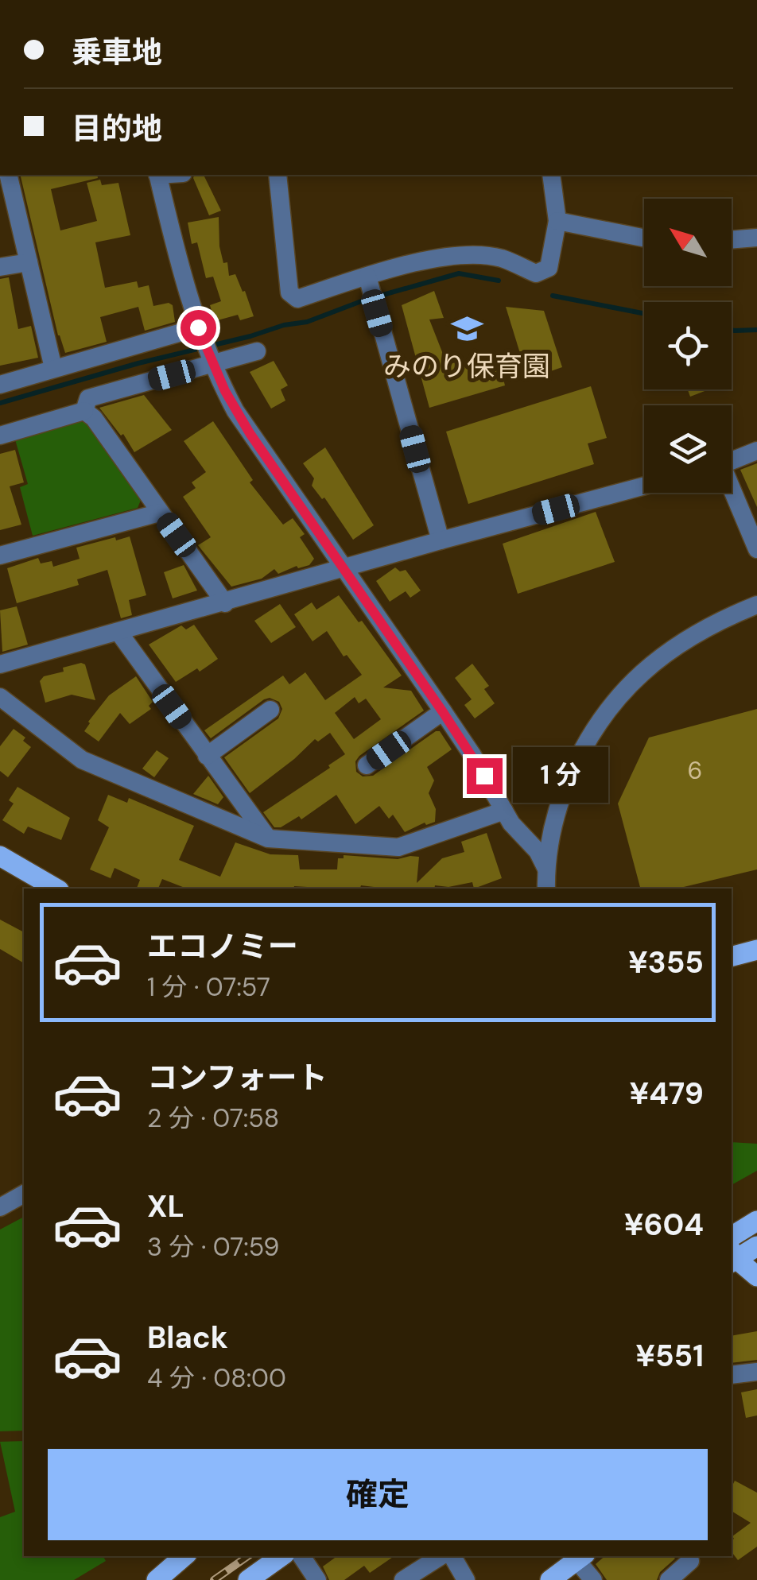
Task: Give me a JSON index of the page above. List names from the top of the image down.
{
  "places": {
    "school or university": ["みのり保育園"]
  },
  "house_numbers": ["6"],
  "north": "top left",
  "page": {
    "banner": ["乗車地", "目的地"],
    "bubble": "1 分",
    "list": [
      {
        "name": "エコノミー",
        "note": "1 分 · 07:57",
        "value": "¥355"
      },
      {
        "name": "コンフォート",
        "note": "2 分 · 07:58",
        "value": "¥479"
      },
      {
        "name": "XL",
        "note": "3 分 · 07:59",
        "value": "¥604"
      },
      {
        "name": "Black",
        "note": "4 分 · 08:00",
        "value": "¥551"
      }
    ],
    "buttons": "確定"
  }
}
